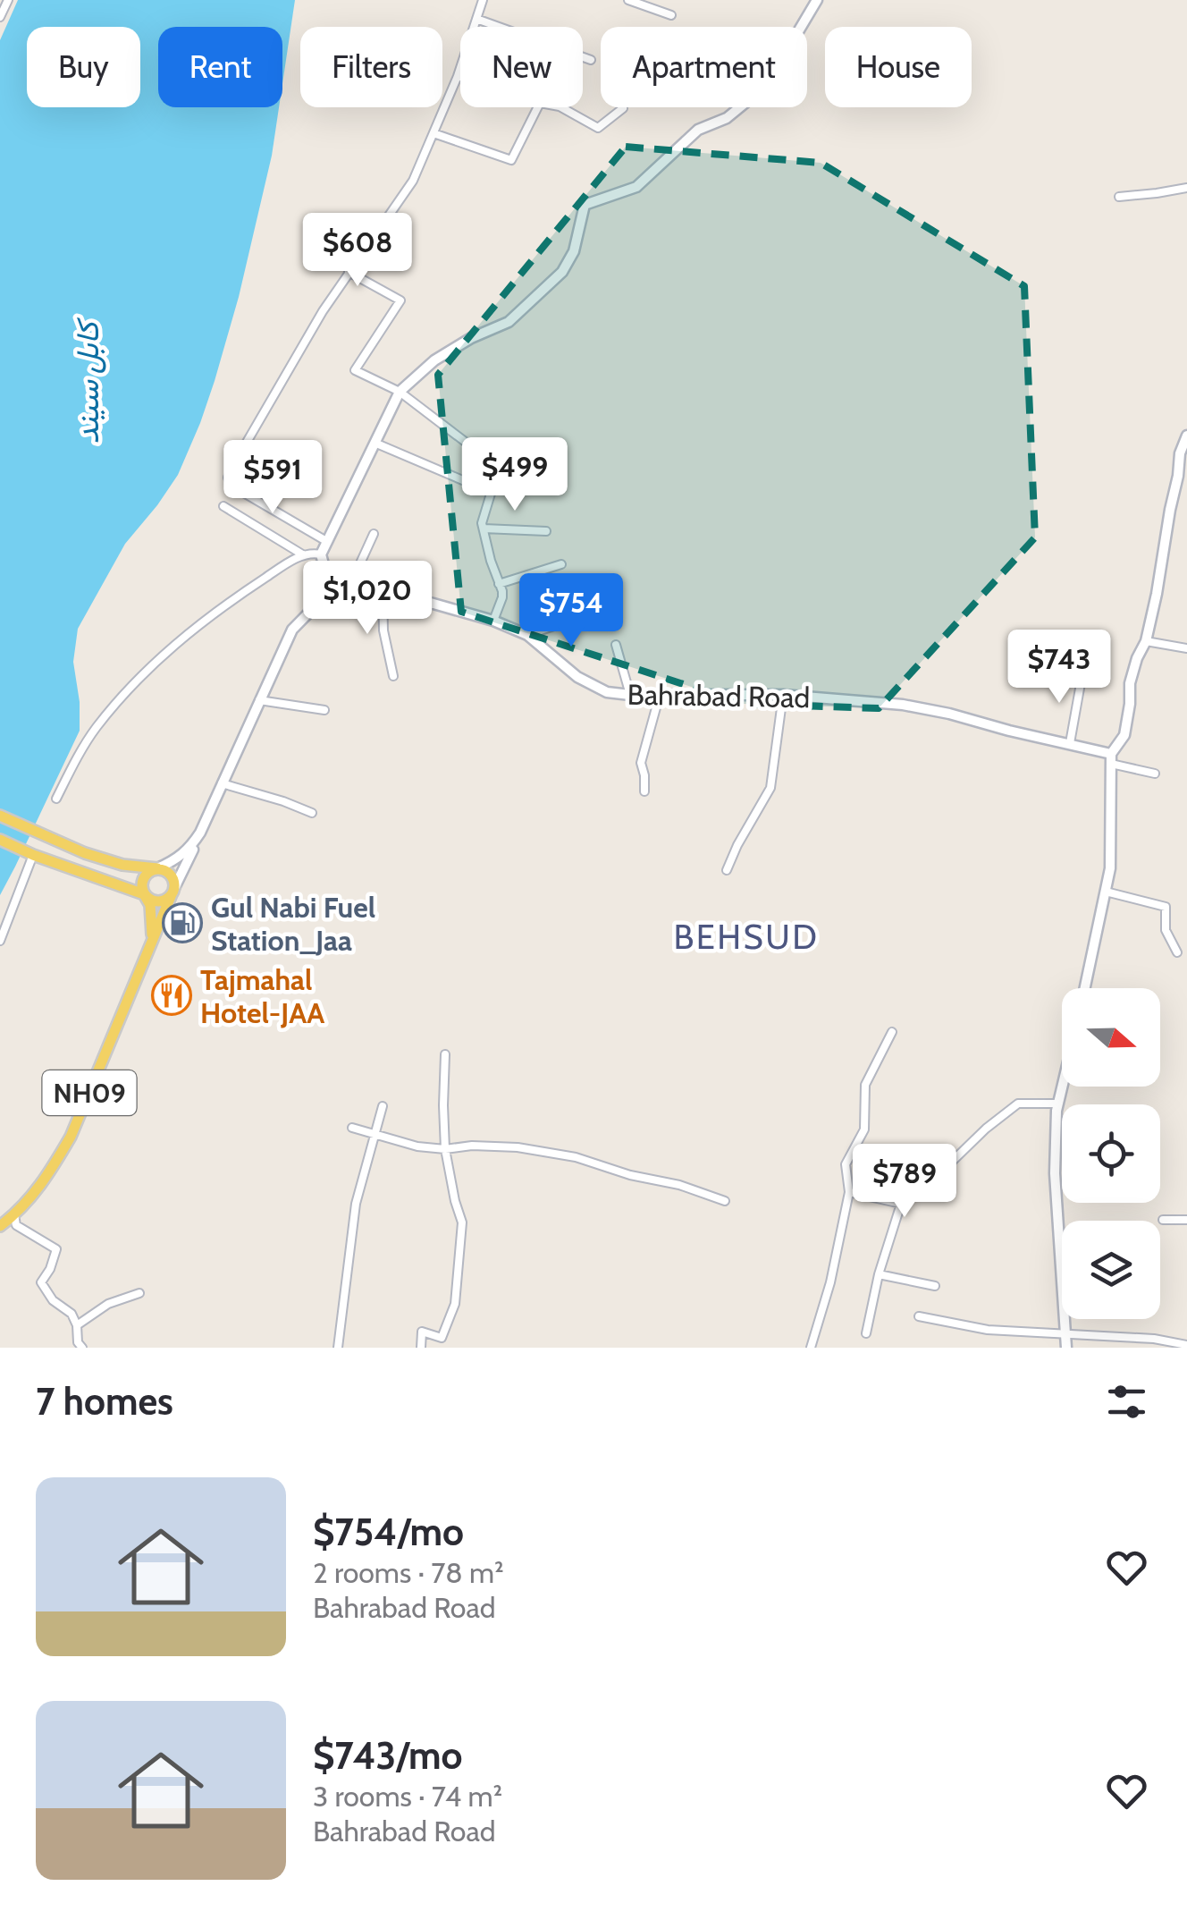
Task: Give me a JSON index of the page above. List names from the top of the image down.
{
  "streets": {
    "main road": ["Bahrabad Road", "NH09"]
  },
  "districts": ["BEHSUD"],
  "water": ["کابل سيند"],
  "places": {
    "fuel station": ["Gul Nabi Fuel Station_Jaa"],
    "restaurant": ["Tajmahal Hotel-JAA"]
  },
  "north": "right",
  "page": {
    "chip": [
      "Buy",
      "Rent",
      "Filters",
      "New",
      "Apartment",
      "House"
    ],
    "price": [
      "$608",
      "$499",
      "$591",
      "$1,020",
      "$754",
      "$743",
      "$789"
    ],
    "heading": "7 homes",
    "list": [
      {
        "name": "$754/mo",
        "note": "2 rooms · 78 m² · Bahrabad Road"
      },
      {
        "name": "$743/mo",
        "note": "3 rooms · 74 m² · Bahrabad Road"
      }
    ]
  }
}
